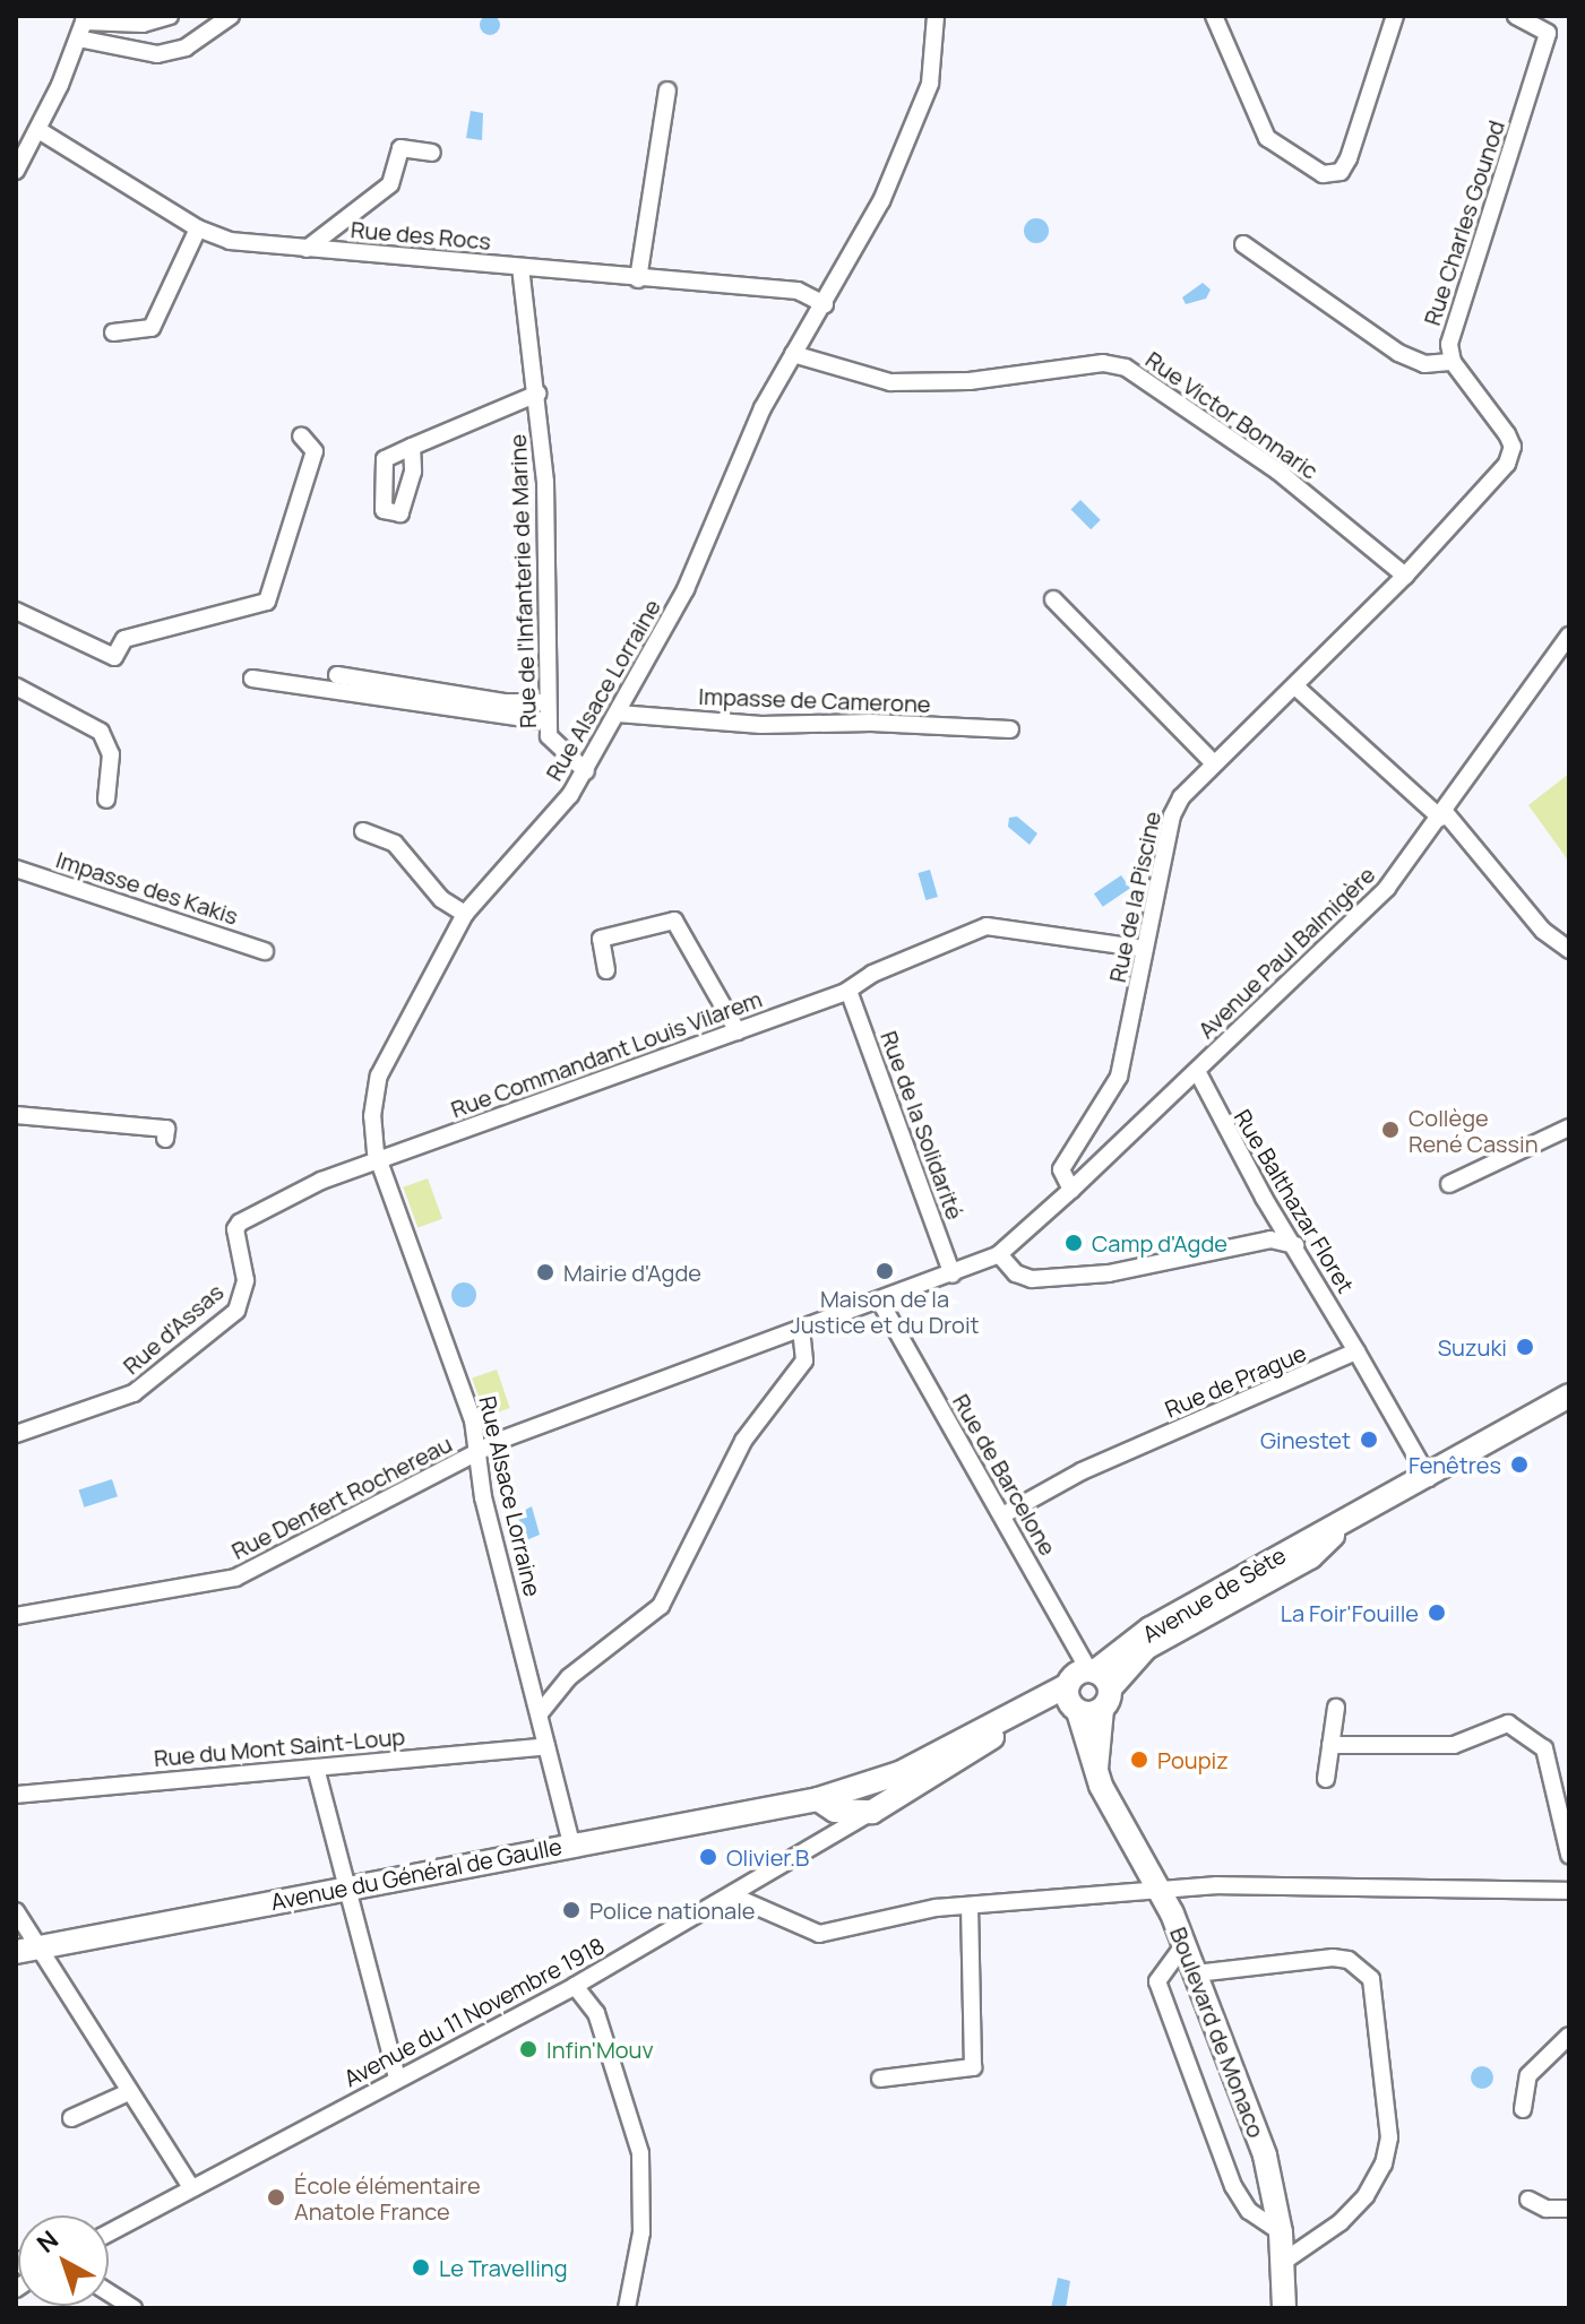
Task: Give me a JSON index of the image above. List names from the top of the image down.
{
  "streets": {
    "main road": ["Avenue de Sète", "Avenue du Général de Gaulle", "Boulevard de Monaco"],
    "street": [
      "Rue Charles Gounod",
      "Rue des Rocs",
      "Rue Victor Bonnaric",
      "Rue de l'Infanterie de Marine",
      "Rue Alsace Lorraine",
      "Impasse de Camerone",
      "Impasse des Kakis",
      "Rue de la Piscine",
      "Avenue Paul Balmigère",
      "Rue Commandant Louis Vilarem",
      "Rue de la Solidarité",
      "Rue Balthazar Floret",
      "Rue d'Assas",
      "Rue de Prague",
      "Rue de Barcelone",
      "Rue Denfert Rochereau",
      "Rue du Mont Saint-Loup",
      "Avenue du 11 Novembre 1918"
    ]
  },
  "crossings": [
    ["Rue Charles Gounod", "Rue de la Piscine"],
    ["Rue des Rocs", "Rue de l'Infanterie de Marine"],
    ["Rue des Rocs", "Rue Alsace Lorraine"],
    ["Rue Victor Bonnaric", "Rue Alsace Lorraine"],
    ["Rue Victor Bonnaric", "Rue de la Piscine"],
    ["Rue de l'Infanterie de Marine", "Rue Alsace Lorraine"],
    ["Rue Alsace Lorraine", "Impasse de Camerone"],
    ["Rue Alsace Lorraine", "Rue Commandant Louis Vilarem"],
    ["Rue Alsace Lorraine", "Rue d'Assas"],
    ["Rue Alsace Lorraine", "Rue Denfert Rochereau"],
    ["Rue Alsace Lorraine", "Rue du Mont Saint-Loup"],
    ["Rue Alsace Lorraine", "Avenue du Général de Gaulle"],
    ["Rue de la Piscine", "Avenue Paul Balmigère"],
    ["Rue de la Piscine", "Rue Commandant Louis Vilarem"],
    ["Avenue Paul Balmigère", "Rue Balthazar Floret"],
    ["Rue Commandant Louis Vilarem", "Rue de la Solidarité"],
    ["Rue Commandant Louis Vilarem", "Rue d'Assas"],
    ["Rue Balthazar Floret", "Rue de Prague"],
    ["Rue de Prague", "Rue de Barcelone"],
    ["Rue de Barcelone", "Rue Denfert Rochereau"],
    ["Rue de Barcelone", "Avenue de Sète"],
    ["Rue de Barcelone", "Boulevard de Monaco"],
    ["Avenue de Sète", "Avenue du Général de Gaulle"],
    ["Avenue de Sète", "Avenue du 11 Novembre 1918"],
    ["Avenue de Sète", "Boulevard de Monaco"],
    ["Avenue du Général de Gaulle", "Avenue du 11 Novembre 1918"]
  ],
  "places": [
    "Collège René Cassin",
    "Camp d'Agde",
    "Maison de la Justice et du Droit",
    "Mairie d'Agde",
    "Suzuki",
    "Ginestet",
    "Fenêtres",
    "La Foir'Fouille",
    "Poupiz",
    "Olivier.B",
    "Police nationale",
    "Infin'Mouv",
    "École élémentaire Anatole France",
    "Le Travelling"
  ],
  "north": "top left"
}
